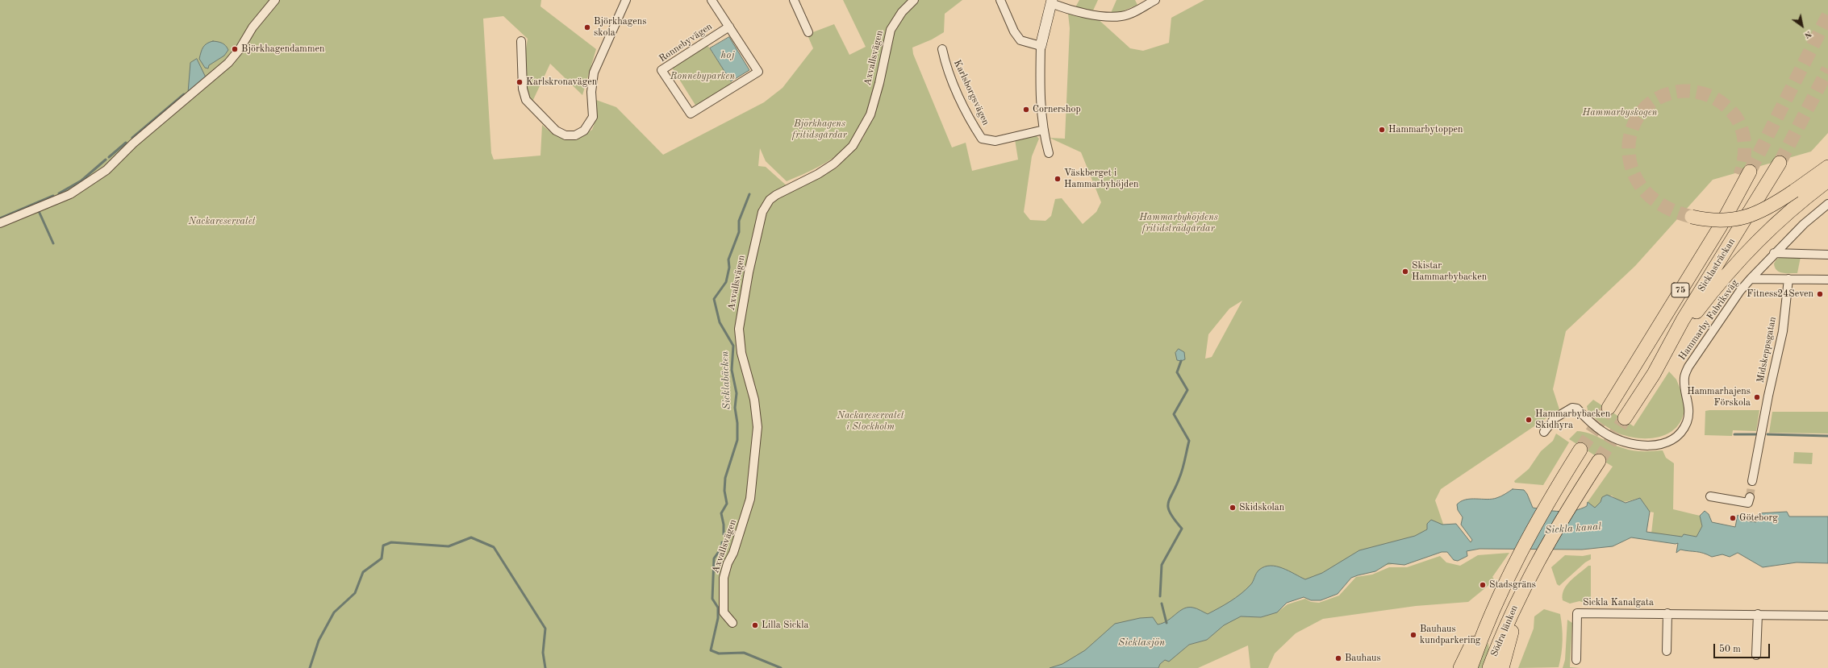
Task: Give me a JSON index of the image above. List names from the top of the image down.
{
  "streets": {
    "highway": ["Sicklasträckan", "75", "Södra länken"],
    "street": [
      "Ronnebyvägen",
      "Axvallsvägen",
      "Karlsborgsvägen",
      "Hammarby Fabriksväg",
      "Midskeppsgatan",
      "Sickla Kanalgata"
    ]
  },
  "water": [
    "hoj",
    "Sicklabäcken",
    "Sickla kanal",
    "Sicklasjön"
  ],
  "parks": [
    "Ronnebyparken",
    "Hammarbyskogen",
    "Björkhagens fritidsgårdar",
    "Hammarbyhöjdens fritidsträdgårdar",
    "Nackareservatet",
    "Nackareservatet i Stockholm"
  ],
  "places": [
    "Björkhagens skola",
    "Björkhagendammen",
    "Karlskronavägen",
    "Cornershop",
    "Hammarbytoppen",
    "Väskberget i Hammarbyhöjden",
    "Skistar Hammarbybacken",
    "Fitness24Seven",
    "Hammarhajens Förskola",
    "Hammarbybacken Skidhyra",
    "Skidskolan",
    "Göteborg",
    "Stadsgräns",
    "Lilla Sickla",
    "Bauhaus kundparkering",
    "Bauhaus"
  ],
  "scale_bar": "50 m",
  "north": "bottom right"
}
